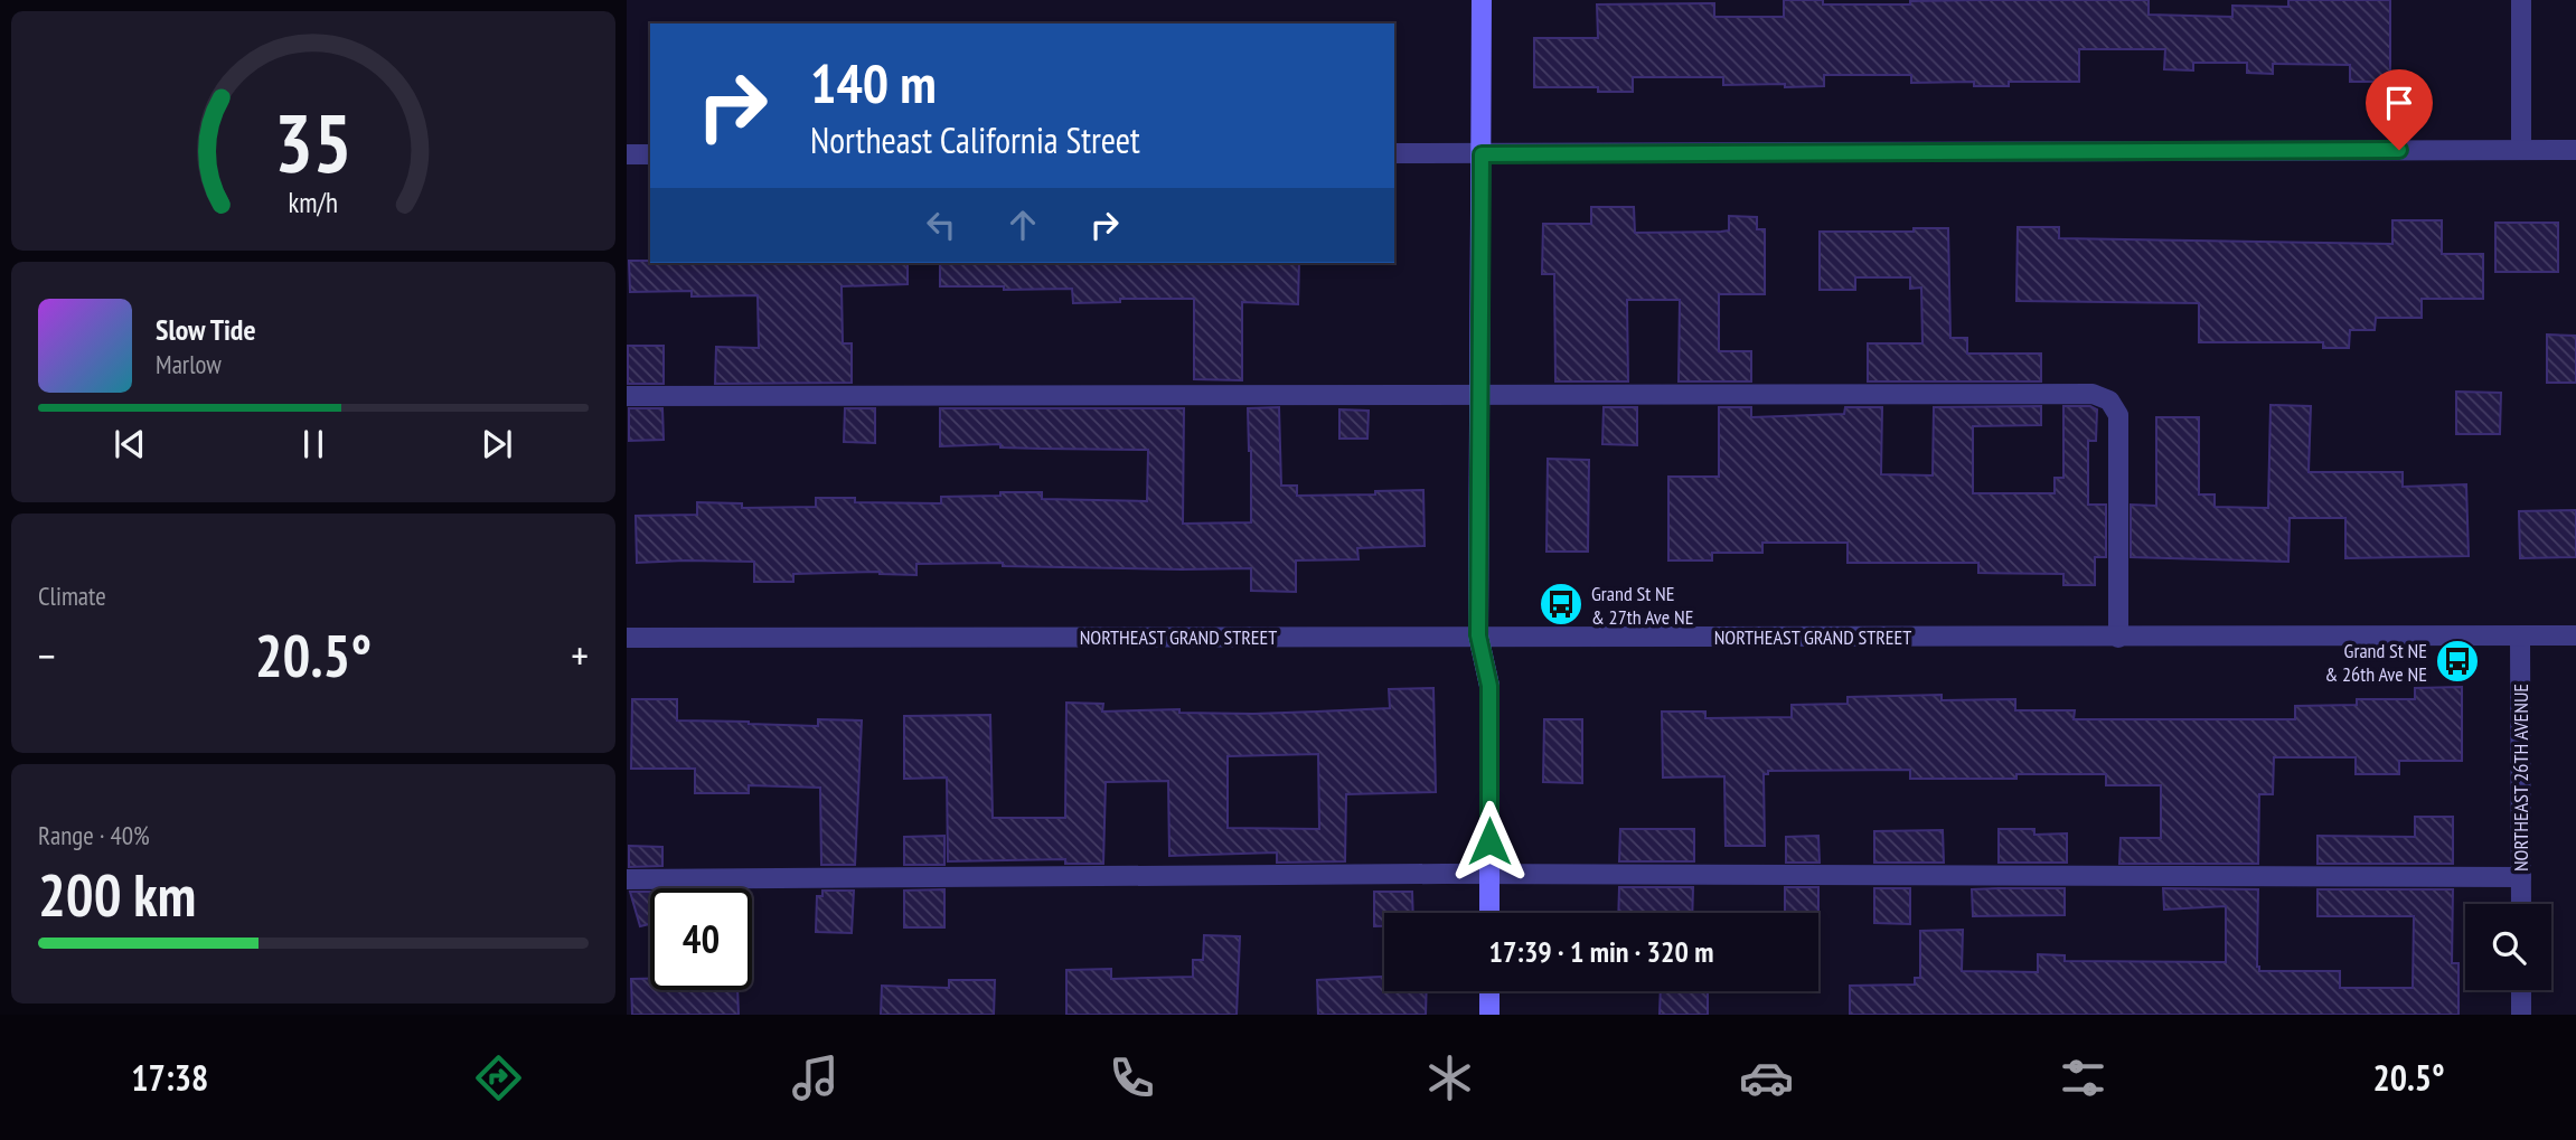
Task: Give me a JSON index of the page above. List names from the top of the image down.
{
  "streets": {
    "street": ["NORTHEAST GRAND STREET", "NORTHEAST 26TH AVENUE"]
  },
  "crossings": [
    ["NORTHEAST GRAND STREET", "NORTHEAST 26TH AVENUE"]
  ],
  "places": {
    "bus stop": ["Grand St NE & 27th Ave NE", "Grand St NE & 26th Ave NE"]
  },
  "page": {
    "turn": ["140 m", "Northeast California Street"],
    "song": ["Slow Tide", "Marlow"],
    "tile": [
      "Climate",
      ["Range · 40%", "200 km"]
    ],
    "heat": ["−", "20.5°", "+"],
    "limit": "40",
    "trip": "17:39 · 1 min · 320 m",
    "tabs": ["17:38", "20.5°"],
    "gauge": ["35", "km/h"]
  }
}
